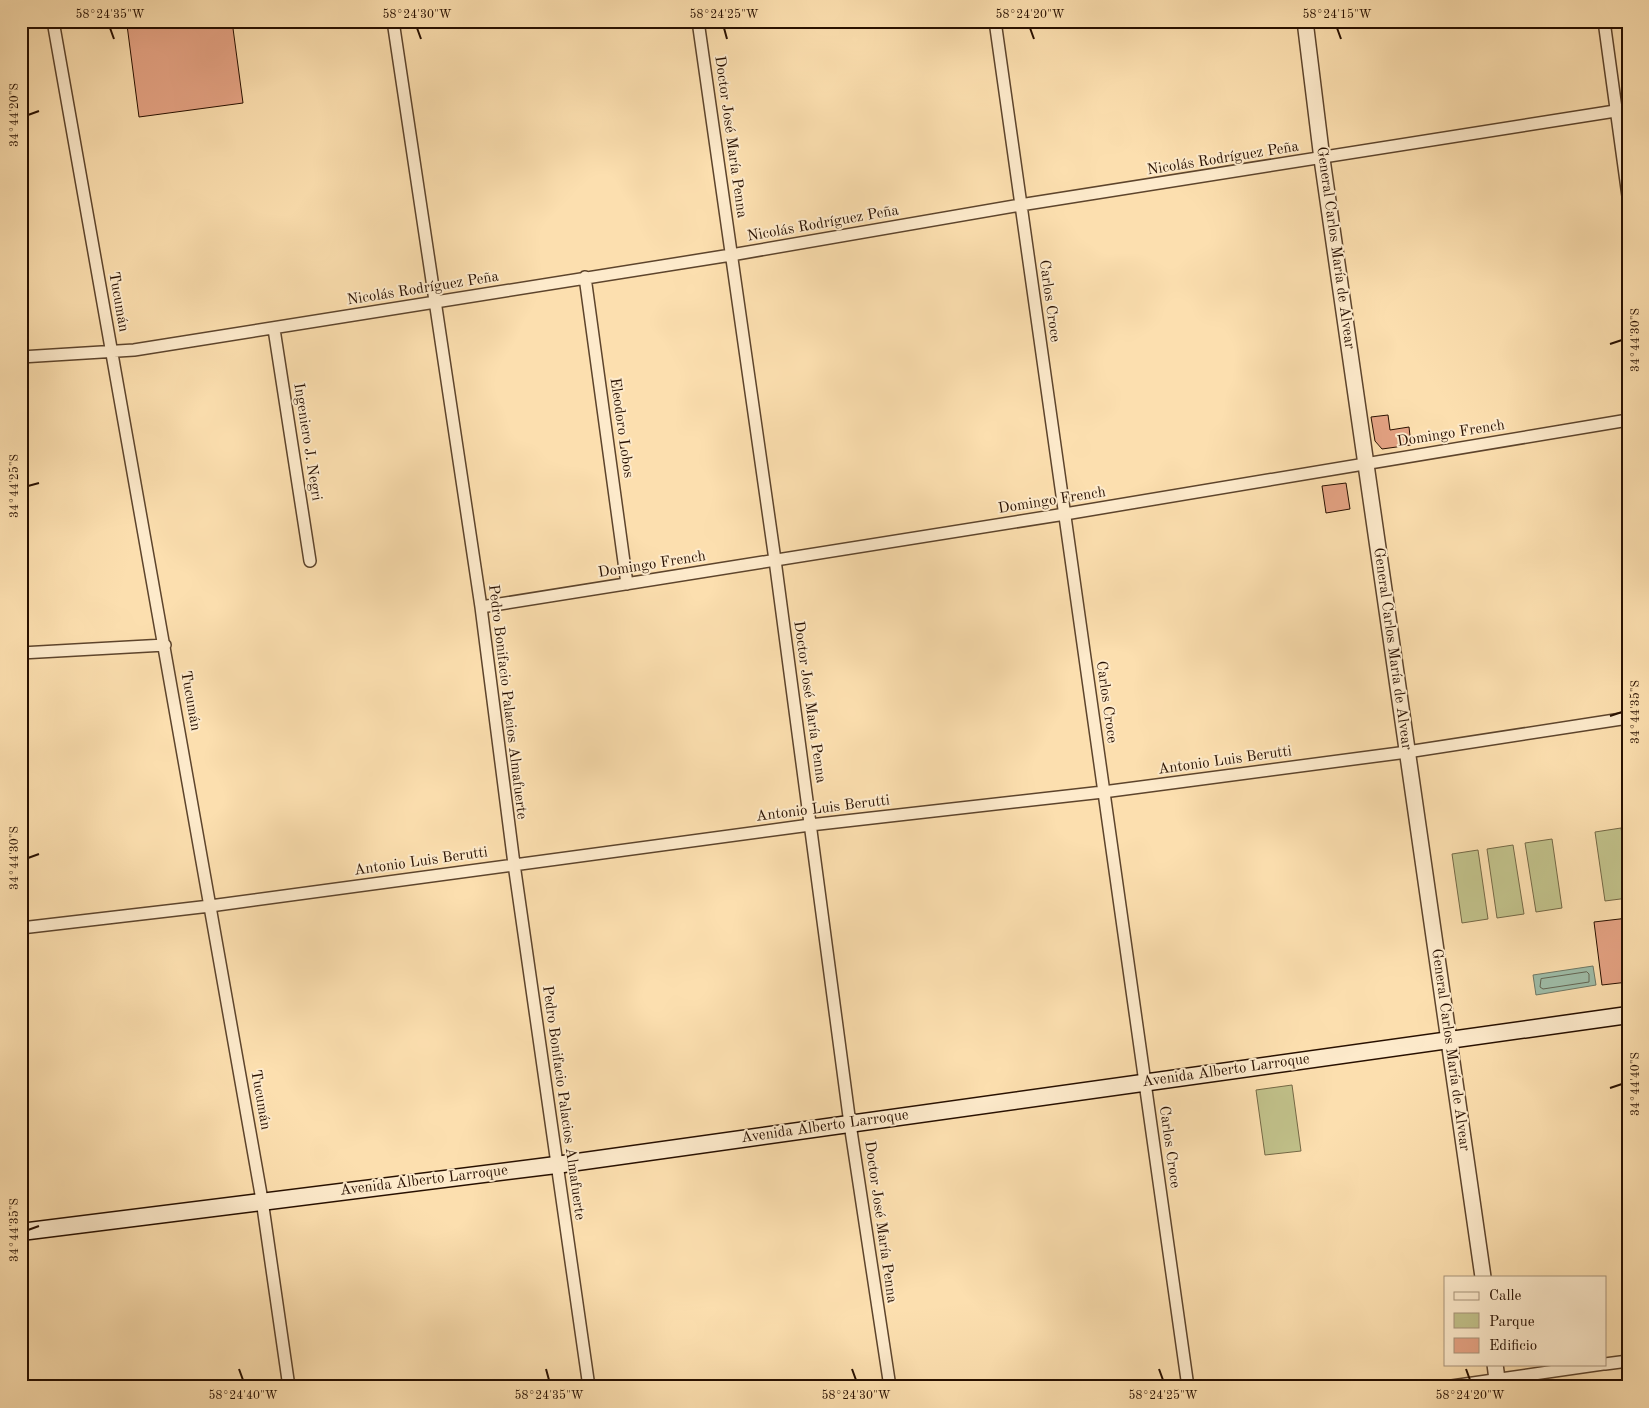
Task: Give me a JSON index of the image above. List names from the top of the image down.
{
  "streets": {
    "main road": ["Avenida Alberto Larroque"],
    "street": [
      "Doctor José María Penna",
      "Nicolás Rodríguez Peña",
      "General Carlos María de Alvear",
      "Carlos Croce",
      "Tucumán",
      "Eleodoro Lobos",
      "Domingo French",
      "Ingeniero J. Negri",
      "Pedro Bonifacio Palacios Almafuerte",
      "Antonio Luis Berutti"
    ]
  },
  "crossings": [
    ["Doctor José María Penna", "Nicolás Rodríguez Peña"],
    ["Doctor José María Penna", "Domingo French"],
    ["Doctor José María Penna", "Antonio Luis Berutti"],
    ["Doctor José María Penna", "Avenida Alberto Larroque"],
    ["Nicolás Rodríguez Peña", "General Carlos María de Alvear"],
    ["Nicolás Rodríguez Peña", "Carlos Croce"],
    ["Nicolás Rodríguez Peña", "Tucumán"],
    ["Nicolás Rodríguez Peña", "Eleodoro Lobos"],
    ["Nicolás Rodríguez Peña", "Ingeniero J. Negri"],
    ["Nicolás Rodríguez Peña", "Pedro Bonifacio Palacios Almafuerte"],
    ["General Carlos María de Alvear", "Domingo French"],
    ["General Carlos María de Alvear", "Antonio Luis Berutti"],
    ["General Carlos María de Alvear", "Avenida Alberto Larroque"],
    ["Carlos Croce", "Domingo French"],
    ["Carlos Croce", "Antonio Luis Berutti"],
    ["Carlos Croce", "Avenida Alberto Larroque"],
    ["Tucumán", "Antonio Luis Berutti"],
    ["Tucumán", "Avenida Alberto Larroque"],
    ["Eleodoro Lobos", "Domingo French"],
    ["Domingo French", "Pedro Bonifacio Palacios Almafuerte"],
    ["Pedro Bonifacio Palacios Almafuerte", "Antonio Luis Berutti"],
    ["Pedro Bonifacio Palacios Almafuerte", "Avenida Alberto Larroque"]
  ],
  "legend": ["Calle", "Parque", "Edificio"],
  "coordinates": [
    "58°24'35\"W",
    "58°24'30\"W",
    "58°24'25\"W",
    "58°24'20\"W",
    "58°24'15\"W",
    "34°44'20\"S",
    "34°44'30\"S",
    "34°44'25\"S",
    "34°44'35\"S",
    "34°44'40\"S",
    "58°24'40\"W"
  ]
}
